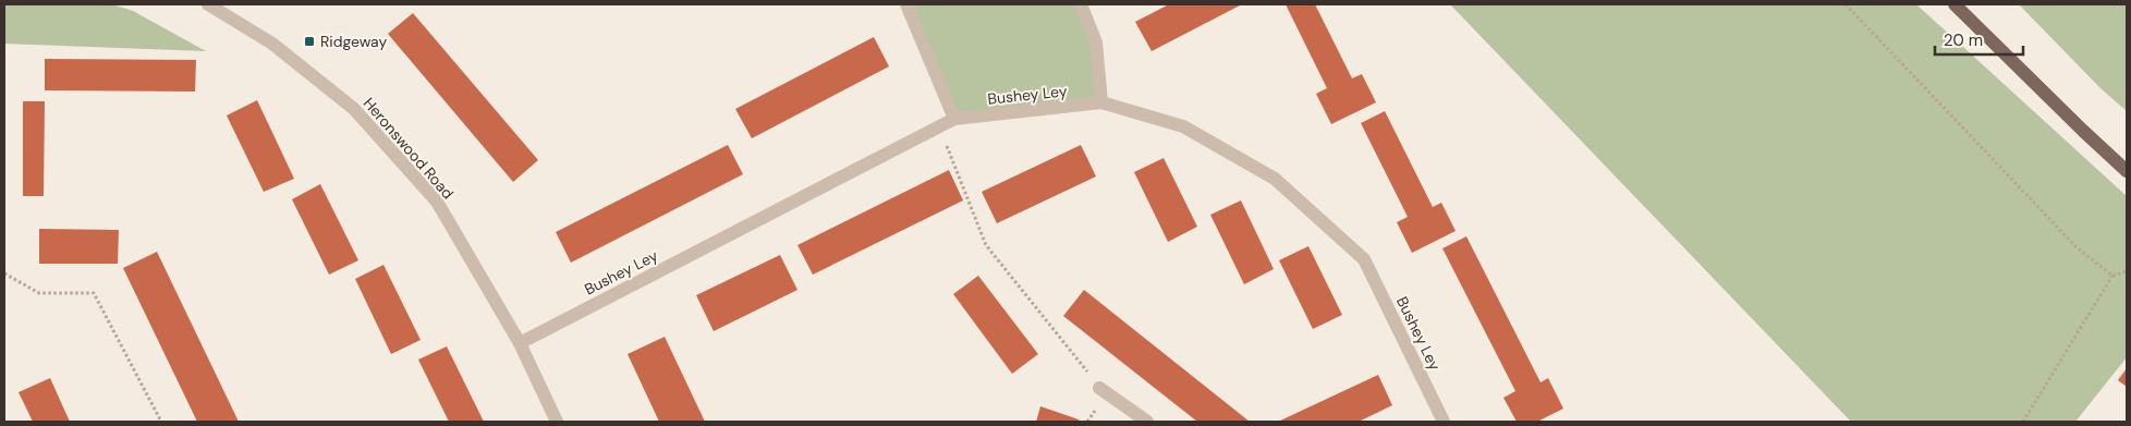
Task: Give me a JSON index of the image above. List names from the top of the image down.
{
  "streets": {
    "street": ["Bushey Ley", "Heronswood Road"]
  },
  "crossings": [
    ["Bushey Ley", "Heronswood Road"]
  ],
  "places": {
    "transit": ["Ridgeway"]
  },
  "scale_bar": "20 m"
}
